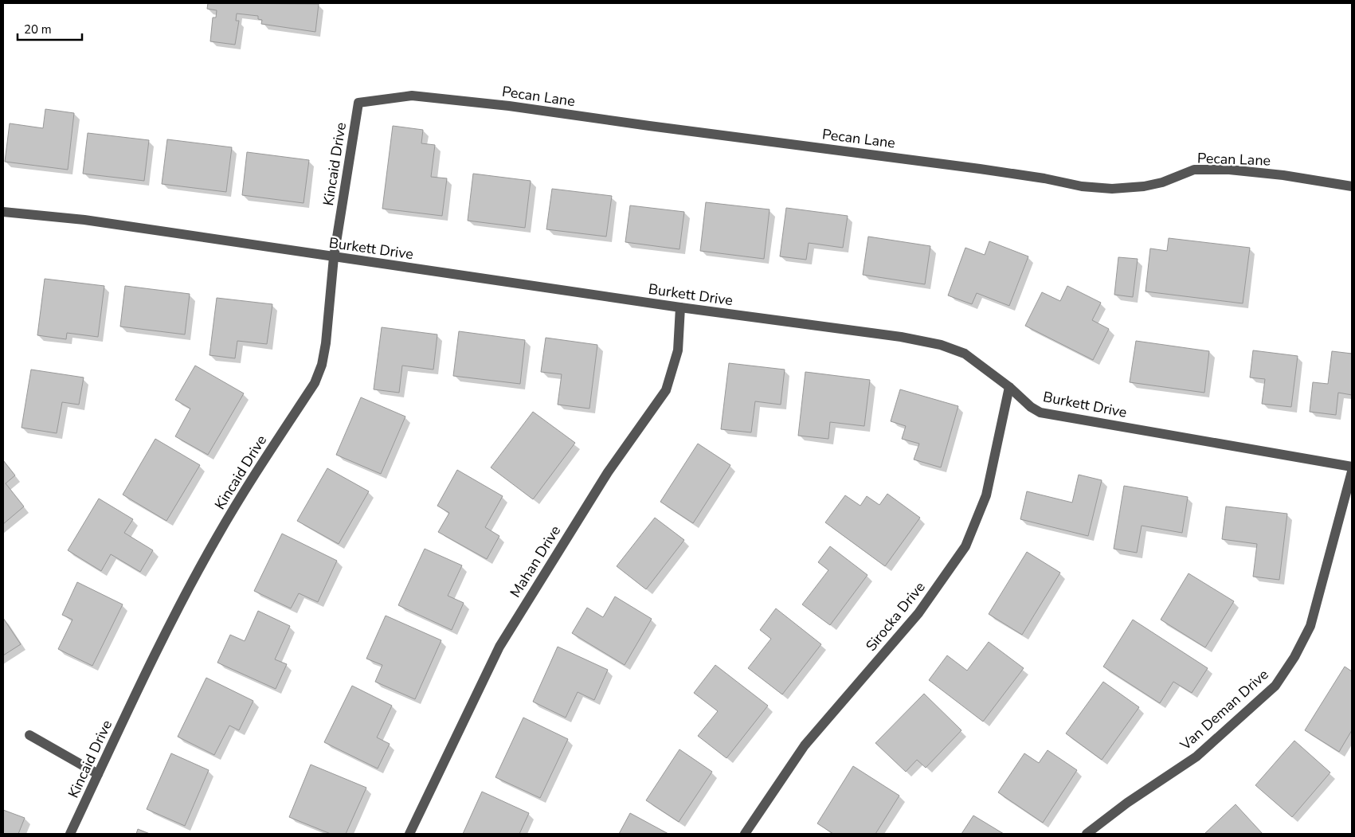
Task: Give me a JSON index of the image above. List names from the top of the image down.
{
  "streets": {
    "street": [
      "Pecan Lane",
      "Kincaid Drive",
      "Burkett Drive",
      "Mahan Drive",
      "Sirocka Drive",
      "Van Deman Drive"
    ]
  },
  "crossings": [
    ["Pecan Lane", "Kincaid Drive"],
    ["Kincaid Drive", "Burkett Drive"],
    ["Burkett Drive", "Mahan Drive"],
    ["Burkett Drive", "Sirocka Drive"]
  ],
  "scale_bar": "20 m"
}
